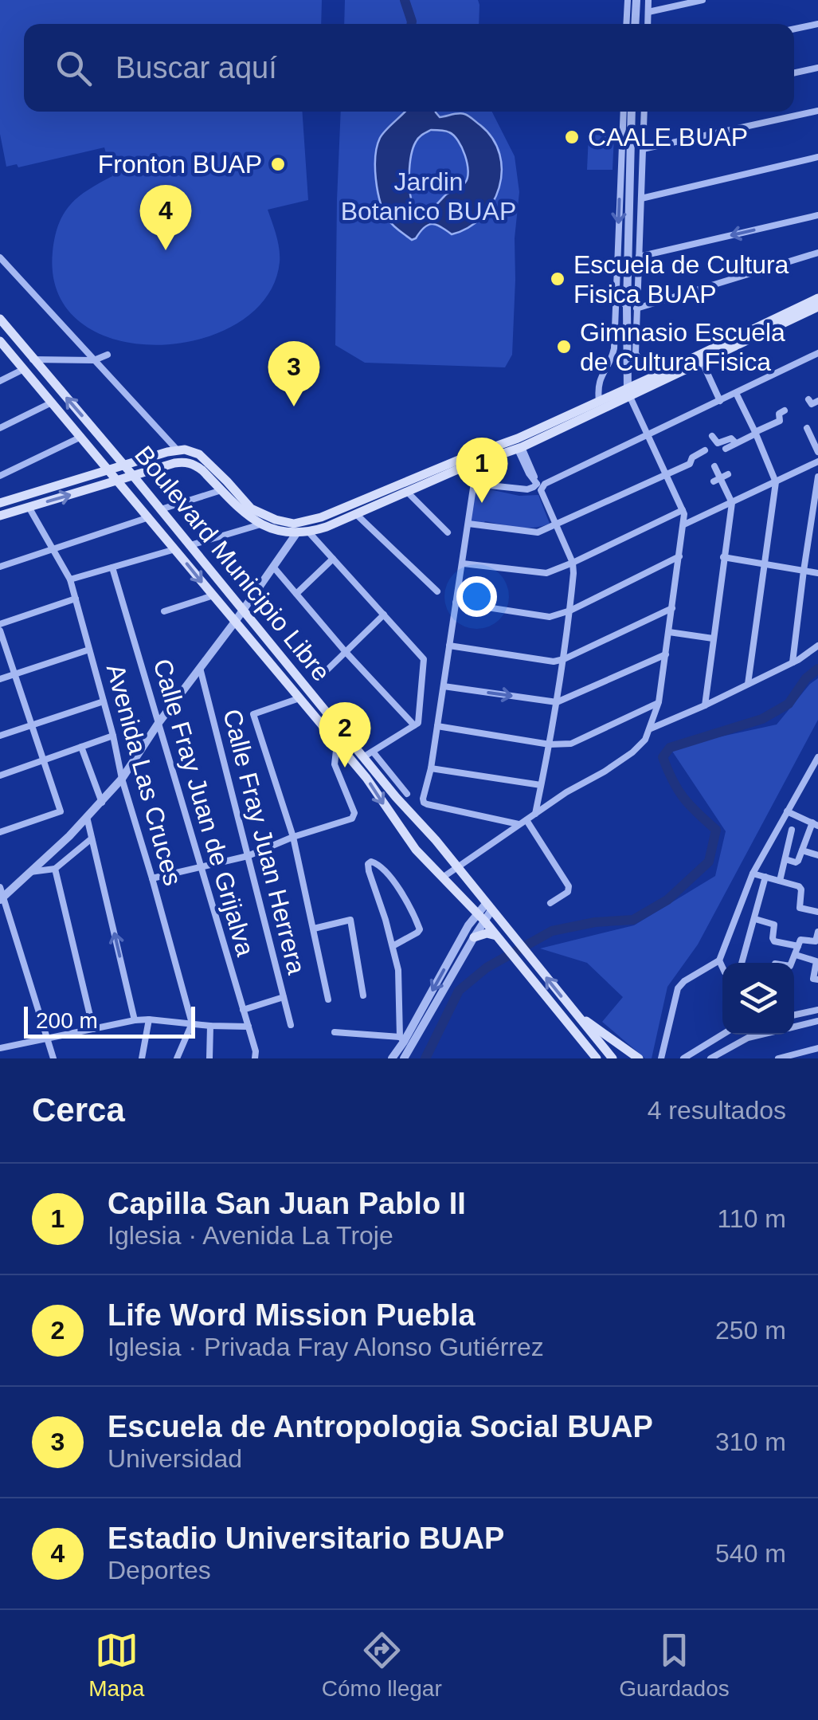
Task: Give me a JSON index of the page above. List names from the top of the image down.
{
  "streets": {
    "main road": ["Boulevard Municipio Libre"],
    "street": ["Avenida Las Cruces", "Calle Fray Juan de Grijalva", "Calle Fray Juan Herrera"]
  },
  "parks": ["Jardin Botanico BUAP"],
  "places": [
    "CAALE BUAP",
    "Fronton BUAP",
    "Escuela de Cultura Fisica BUAP",
    "Gimnasio Escuela de Cultura Fisica"
  ],
  "scale_bar": "200 m",
  "page": {
    "search": "Buscar aquí",
    "pins": [
      "4",
      "3",
      "1",
      "2"
    ],
    "scale": "200 m",
    "heading": ["Cerca", "4 resultados"],
    "list": [
      {
        "mark": "1",
        "name": "Capilla San Juan Pablo II",
        "note": "Iglesia · Avenida La Troje",
        "value": "110 m"
      },
      {
        "mark": "2",
        "name": "Life Word Mission Puebla",
        "note": "Iglesia · Privada Fray Alonso Gutiérrez",
        "value": "250 m"
      },
      {
        "mark": "3",
        "name": "Escuela de Antropologia Social BUAP",
        "note": "Universidad",
        "value": "310 m"
      },
      {
        "mark": "4",
        "name": "Estadio Universitario BUAP",
        "note": "Deportes",
        "value": "540 m"
      }
    ],
    "nav": ["Mapa", "Cómo llegar", "Guardados"]
  }
}
